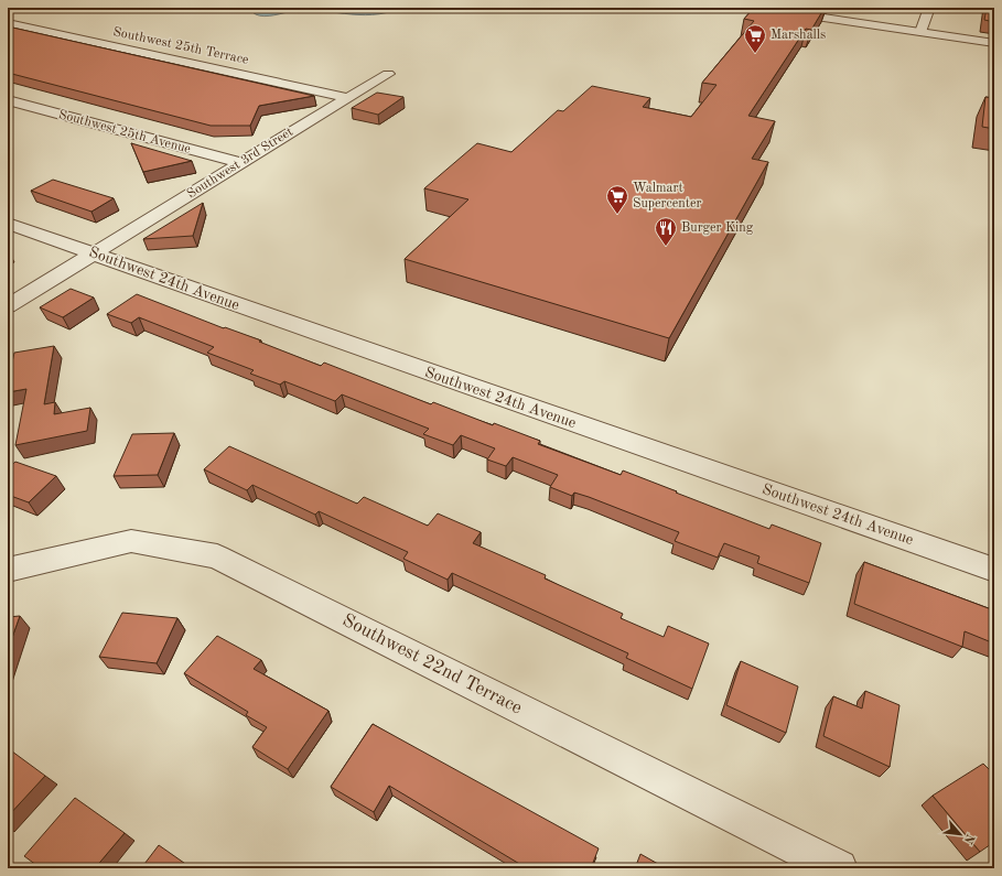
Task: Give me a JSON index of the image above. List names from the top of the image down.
{
  "streets": {
    "street": [
      "Southwest 25th Terrace",
      "Southwest 25th Avenue",
      "Southwest 3rd Street",
      "Southwest 24th Avenue",
      "Southwest 22nd Terrace"
    ]
  },
  "crossings": [
    ["Southwest 25th Terrace", "Southwest 3rd Street"],
    ["Southwest 25th Avenue", "Southwest 3rd Street"],
    ["Southwest 3rd Street", "Southwest 24th Avenue"]
  ],
  "places": {
    "supermarket": ["Marshalls", "Walmart Supercenter"],
    "restaurant": ["Burger King"]
  },
  "north": "bottom right"
}
